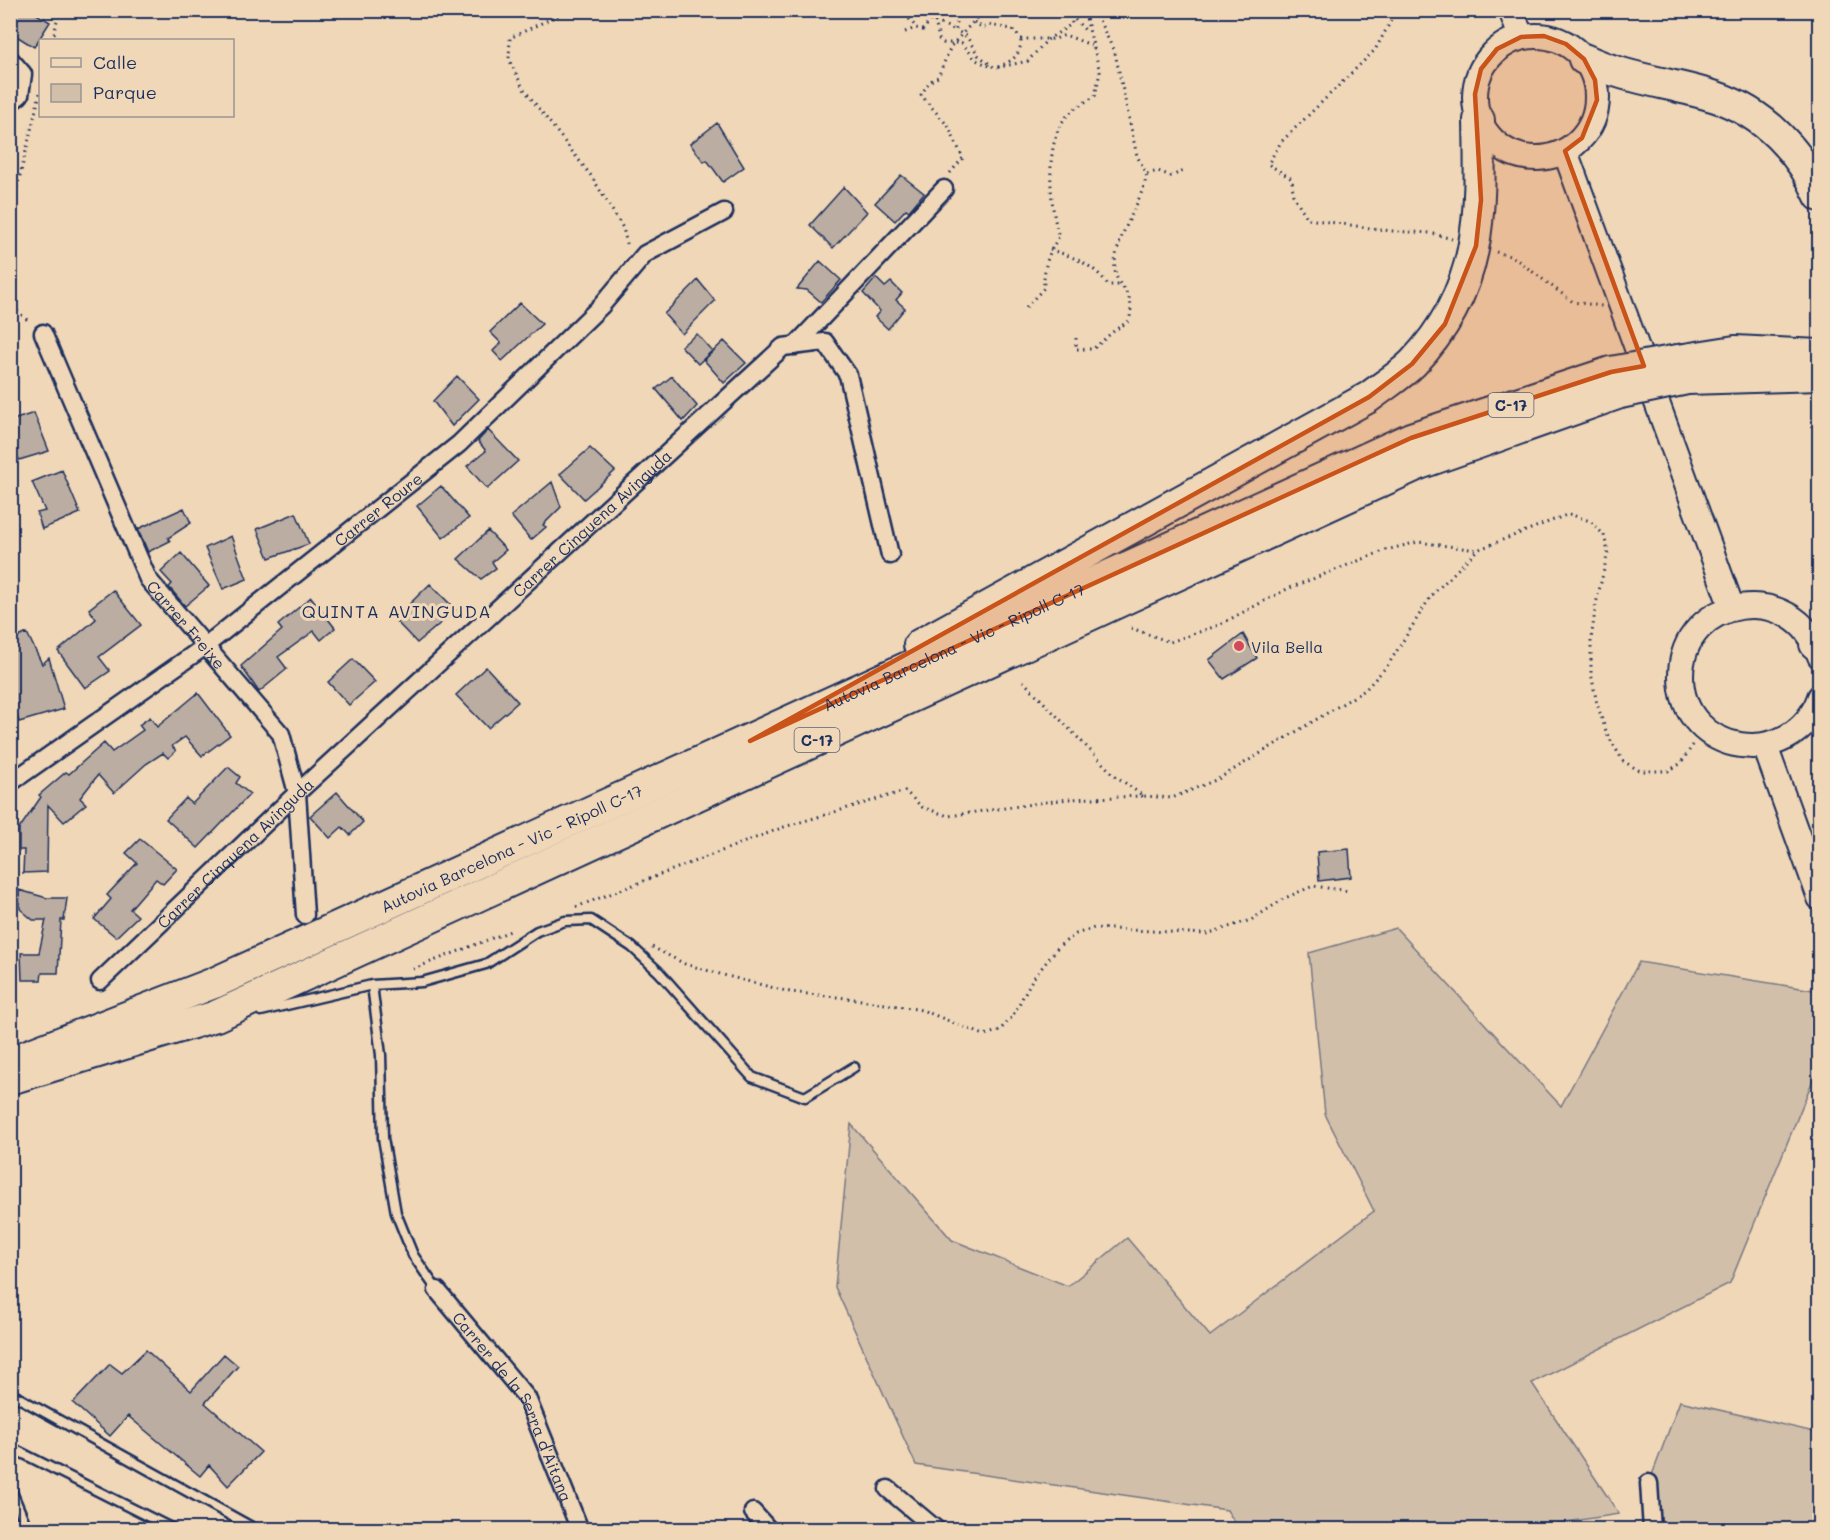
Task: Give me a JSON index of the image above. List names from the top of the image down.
{
  "streets": {
    "highway": ["C-17", "Autovia Barcelona - Vic - Ripoll C-17"],
    "street": [
      "Carrer Roure",
      "Carrer Cinquena Avinguda",
      "Carrer Freixe",
      "Carrer de la Serra d'Aitana"
    ]
  },
  "crossings": [
    ["Carrer Roure", "Carrer Freixe"],
    ["Carrer Cinquena Avinguda", "Carrer Freixe"]
  ],
  "districts": ["QUINTA AVINGUDA"],
  "places": ["Vila Bella"],
  "legend": ["Calle", "Parque"]
}
